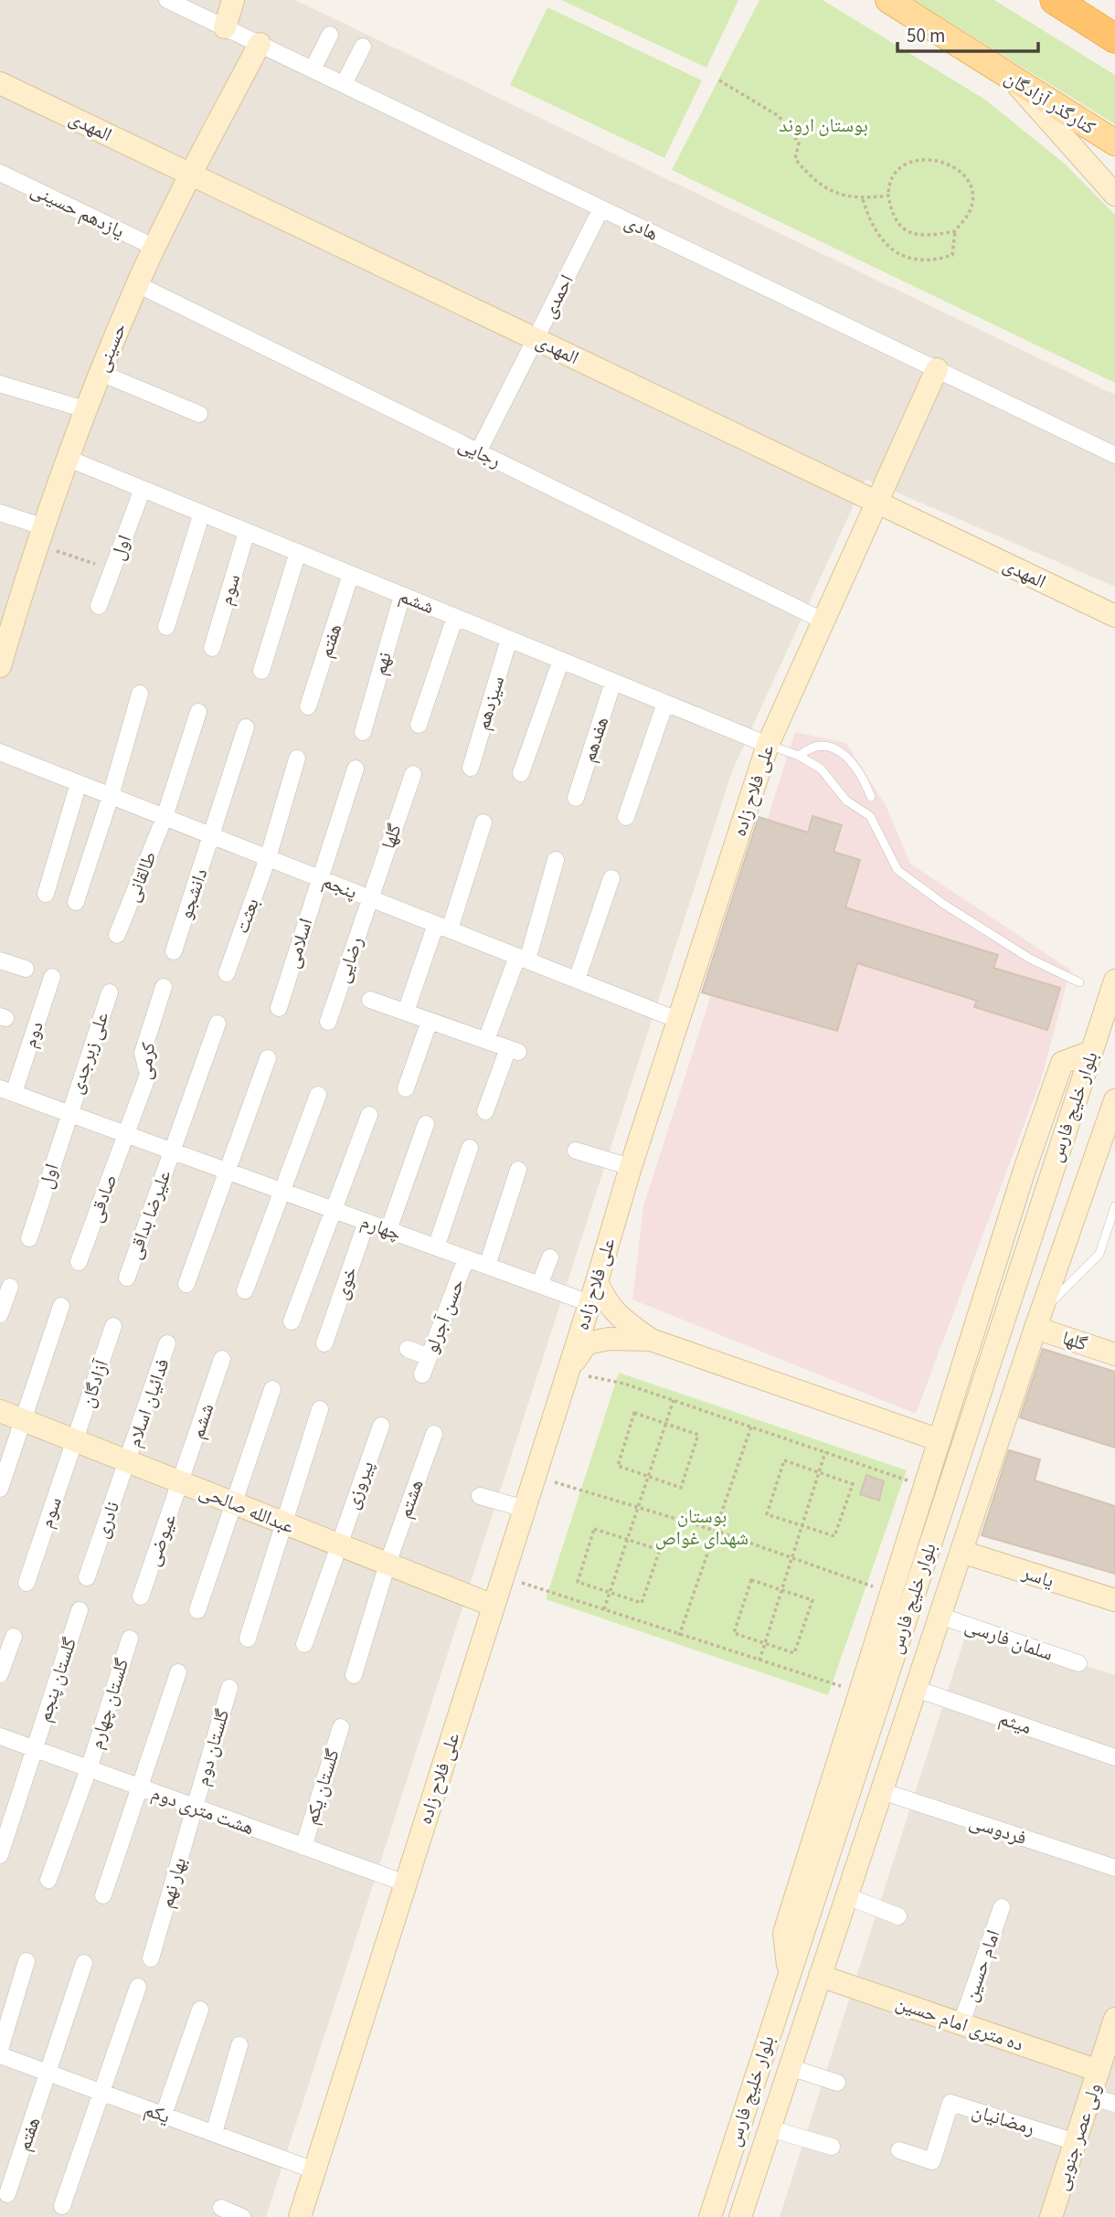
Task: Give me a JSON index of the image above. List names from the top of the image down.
{
  "streets": {
    "main road": ["کنارگذر آزادگان"],
    "street": [
      "المهدی",
      "یازدهم حسینی",
      "هادی",
      "احمدی",
      "حسینی",
      "رجایی",
      "اول",
      "سوم",
      "ششم",
      "هفتم",
      "نهم",
      "سیزدهم",
      "هفدهم",
      "علی فلاح زاده",
      "گلها",
      "طالقانی",
      "پنجم",
      "دانشجو",
      "بعثت",
      "اسلامی",
      "رضایی",
      "دوم",
      "علی زبرجدی",
      "کرمی",
      "بلوار خلیج فارس",
      "صادقی",
      "علیرضا بداقی",
      "چهارم",
      "خوی",
      "حسن آجرلو",
      "آزادگان",
      "فدائیان اسلام",
      "پیروزی",
      "هشتم",
      "عبدالله صالحی",
      "نادری",
      "عیوضی",
      "یاسر",
      "سلمان فارسی",
      "گلستان پنجم",
      "گلستان چهارم",
      "میثم",
      "گلستان دوم",
      "گلستان یکم",
      "هشت متری دوم",
      "فردوسی",
      "بهار نهم",
      "امام حسین",
      "ده متری امام حسین",
      "یکم",
      "رمضانیان",
      "ولی عصر جنوبی"
    ]
  },
  "crossings": [
    ["المهدی", "احمدی"],
    ["المهدی", "حسینی"],
    ["المهدی", "علی فلاح زاده"],
    ["یازدهم حسینی", "حسینی"],
    ["هادی", "احمدی"],
    ["هادی", "حسینی"],
    ["هادی", "علی فلاح زاده"],
    ["احمدی", "رجایی"],
    ["حسینی", "رجایی"],
    ["حسینی", "ششم"],
    ["رجایی", "علی فلاح زاده"],
    ["اول", "ششم"],
    ["اول", "علی زبرجدی"],
    ["اول", "چهارم"],
    ["سوم", "ششم"],
    ["سوم", "آزادگان"],
    ["سوم", "عبدالله صالحی"],
    ["ششم", "هفتم"],
    ["ششم", "نهم"],
    ["ششم", "سیزدهم"],
    ["ششم", "هفدهم"],
    ["ششم", "علی فلاح زاده"],
    ["ششم", "عبدالله صالحی"],
    ["ششم", "عیوضی"],
    ["هفتم", "یکم"],
    ["علی فلاح زاده", "پنجم"],
    ["علی فلاح زاده", "چهارم"],
    ["علی فلاح زاده", "عبدالله صالحی"],
    ["علی فلاح زاده", "هشت متری دوم"],
    ["علی فلاح زاده", "یکم"],
    ["گلها", "پنجم"],
    ["گلها", "رضایی"],
    ["گلها", "بلوار خلیج فارس"],
    ["طالقانی", "پنجم"],
    ["پنجم", "دانشجو"],
    ["پنجم", "بعثت"],
    ["پنجم", "اسلامی"],
    ["پنجم", "رضایی"],
    ["دوم", "چهارم"],
    ["علی زبرجدی", "چهارم"],
    ["کرمی", "صادقی"],
    ["کرمی", "چهارم"],
    ["بلوار خلیج فارس", "یاسر"],
    ["بلوار خلیج فارس", "سلمان فارسی"],
    ["بلوار خلیج فارس", "میثم"],
    ["بلوار خلیج فارس", "فردوسی"],
    ["بلوار خلیج فارس", "ده متری امام حسین"],
    ["صادقی", "چهارم"],
    ["علیرضا بداقی", "چهارم"],
    ["چهارم", "خوی"],
    ["چهارم", "حسن آجرلو"],
    ["آزادگان", "عبدالله صالحی"],
    ["فدائیان اسلام", "عبدالله صالحی"],
    ["فدائیان اسلام", "نادری"],
    ["پیروزی", "عبدالله صالحی"],
    ["هشتم", "عبدالله صالحی"],
    ["عبدالله صالحی", "نادری"],
    ["عبدالله صالحی", "عیوضی"],
    ["گلستان پنجم", "هشت متری دوم"],
    ["گلستان چهارم", "هشت متری دوم"],
    ["گلستان دوم", "هشت متری دوم"],
    ["گلستان دوم", "بهار نهم"],
    ["گلستان یکم", "هشت متری دوم"],
    ["هشت متری دوم", "بهار نهم"],
    ["امام حسین", "ده متری امام حسین"],
    ["ده متری امام حسین", "ولی عصر جنوبی"],
    ["رمضانیان", "ولی عصر جنوبی"]
  ],
  "parks": ["بوستان اروند", "بوستان شهدای غواص"],
  "scale_bar": "50 m"
}
